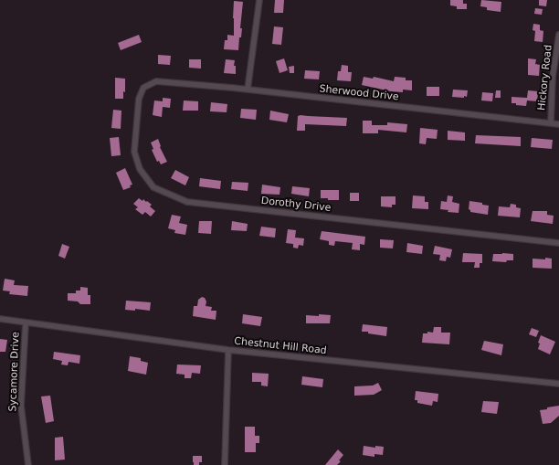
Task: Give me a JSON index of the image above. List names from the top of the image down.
{
  "streets": {
    "street": [
      "Hickory Road",
      "Sherwood Drive",
      "Dorothy Drive",
      "Chestnut Hill Road",
      "Sycamore Drive"
    ]
  },
  "crossings": [
    ["Hickory Road", "Sherwood Drive"],
    ["Sherwood Drive", "Dorothy Drive"],
    ["Chestnut Hill Road", "Sycamore Drive"]
  ]
}
